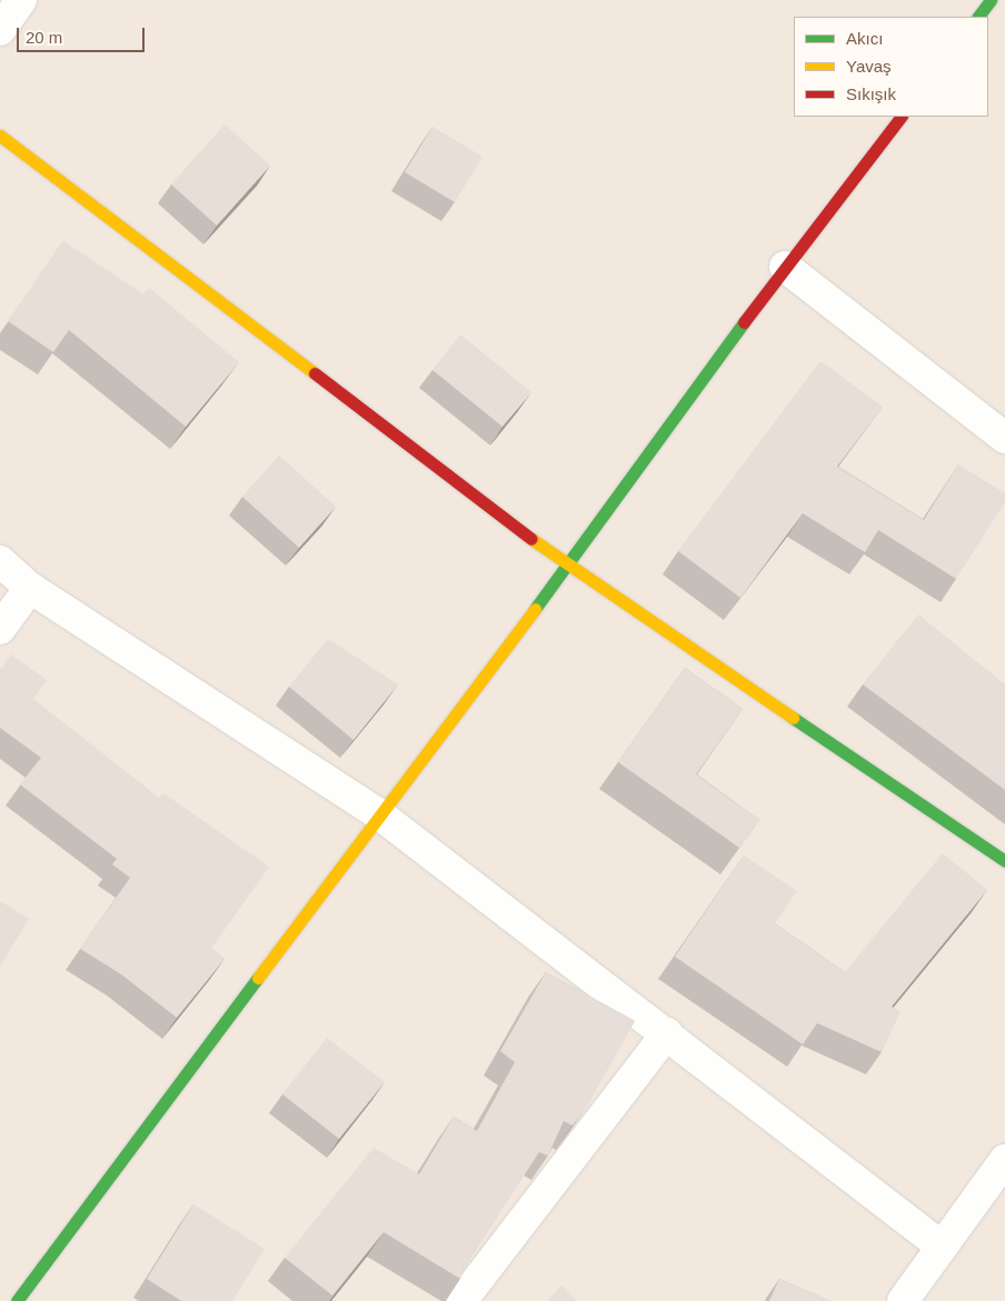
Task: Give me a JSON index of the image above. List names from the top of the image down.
{
  "legend": ["Akıcı", "Yavaş", "Sıkışık"],
  "scale_bar": "20 m"
}
